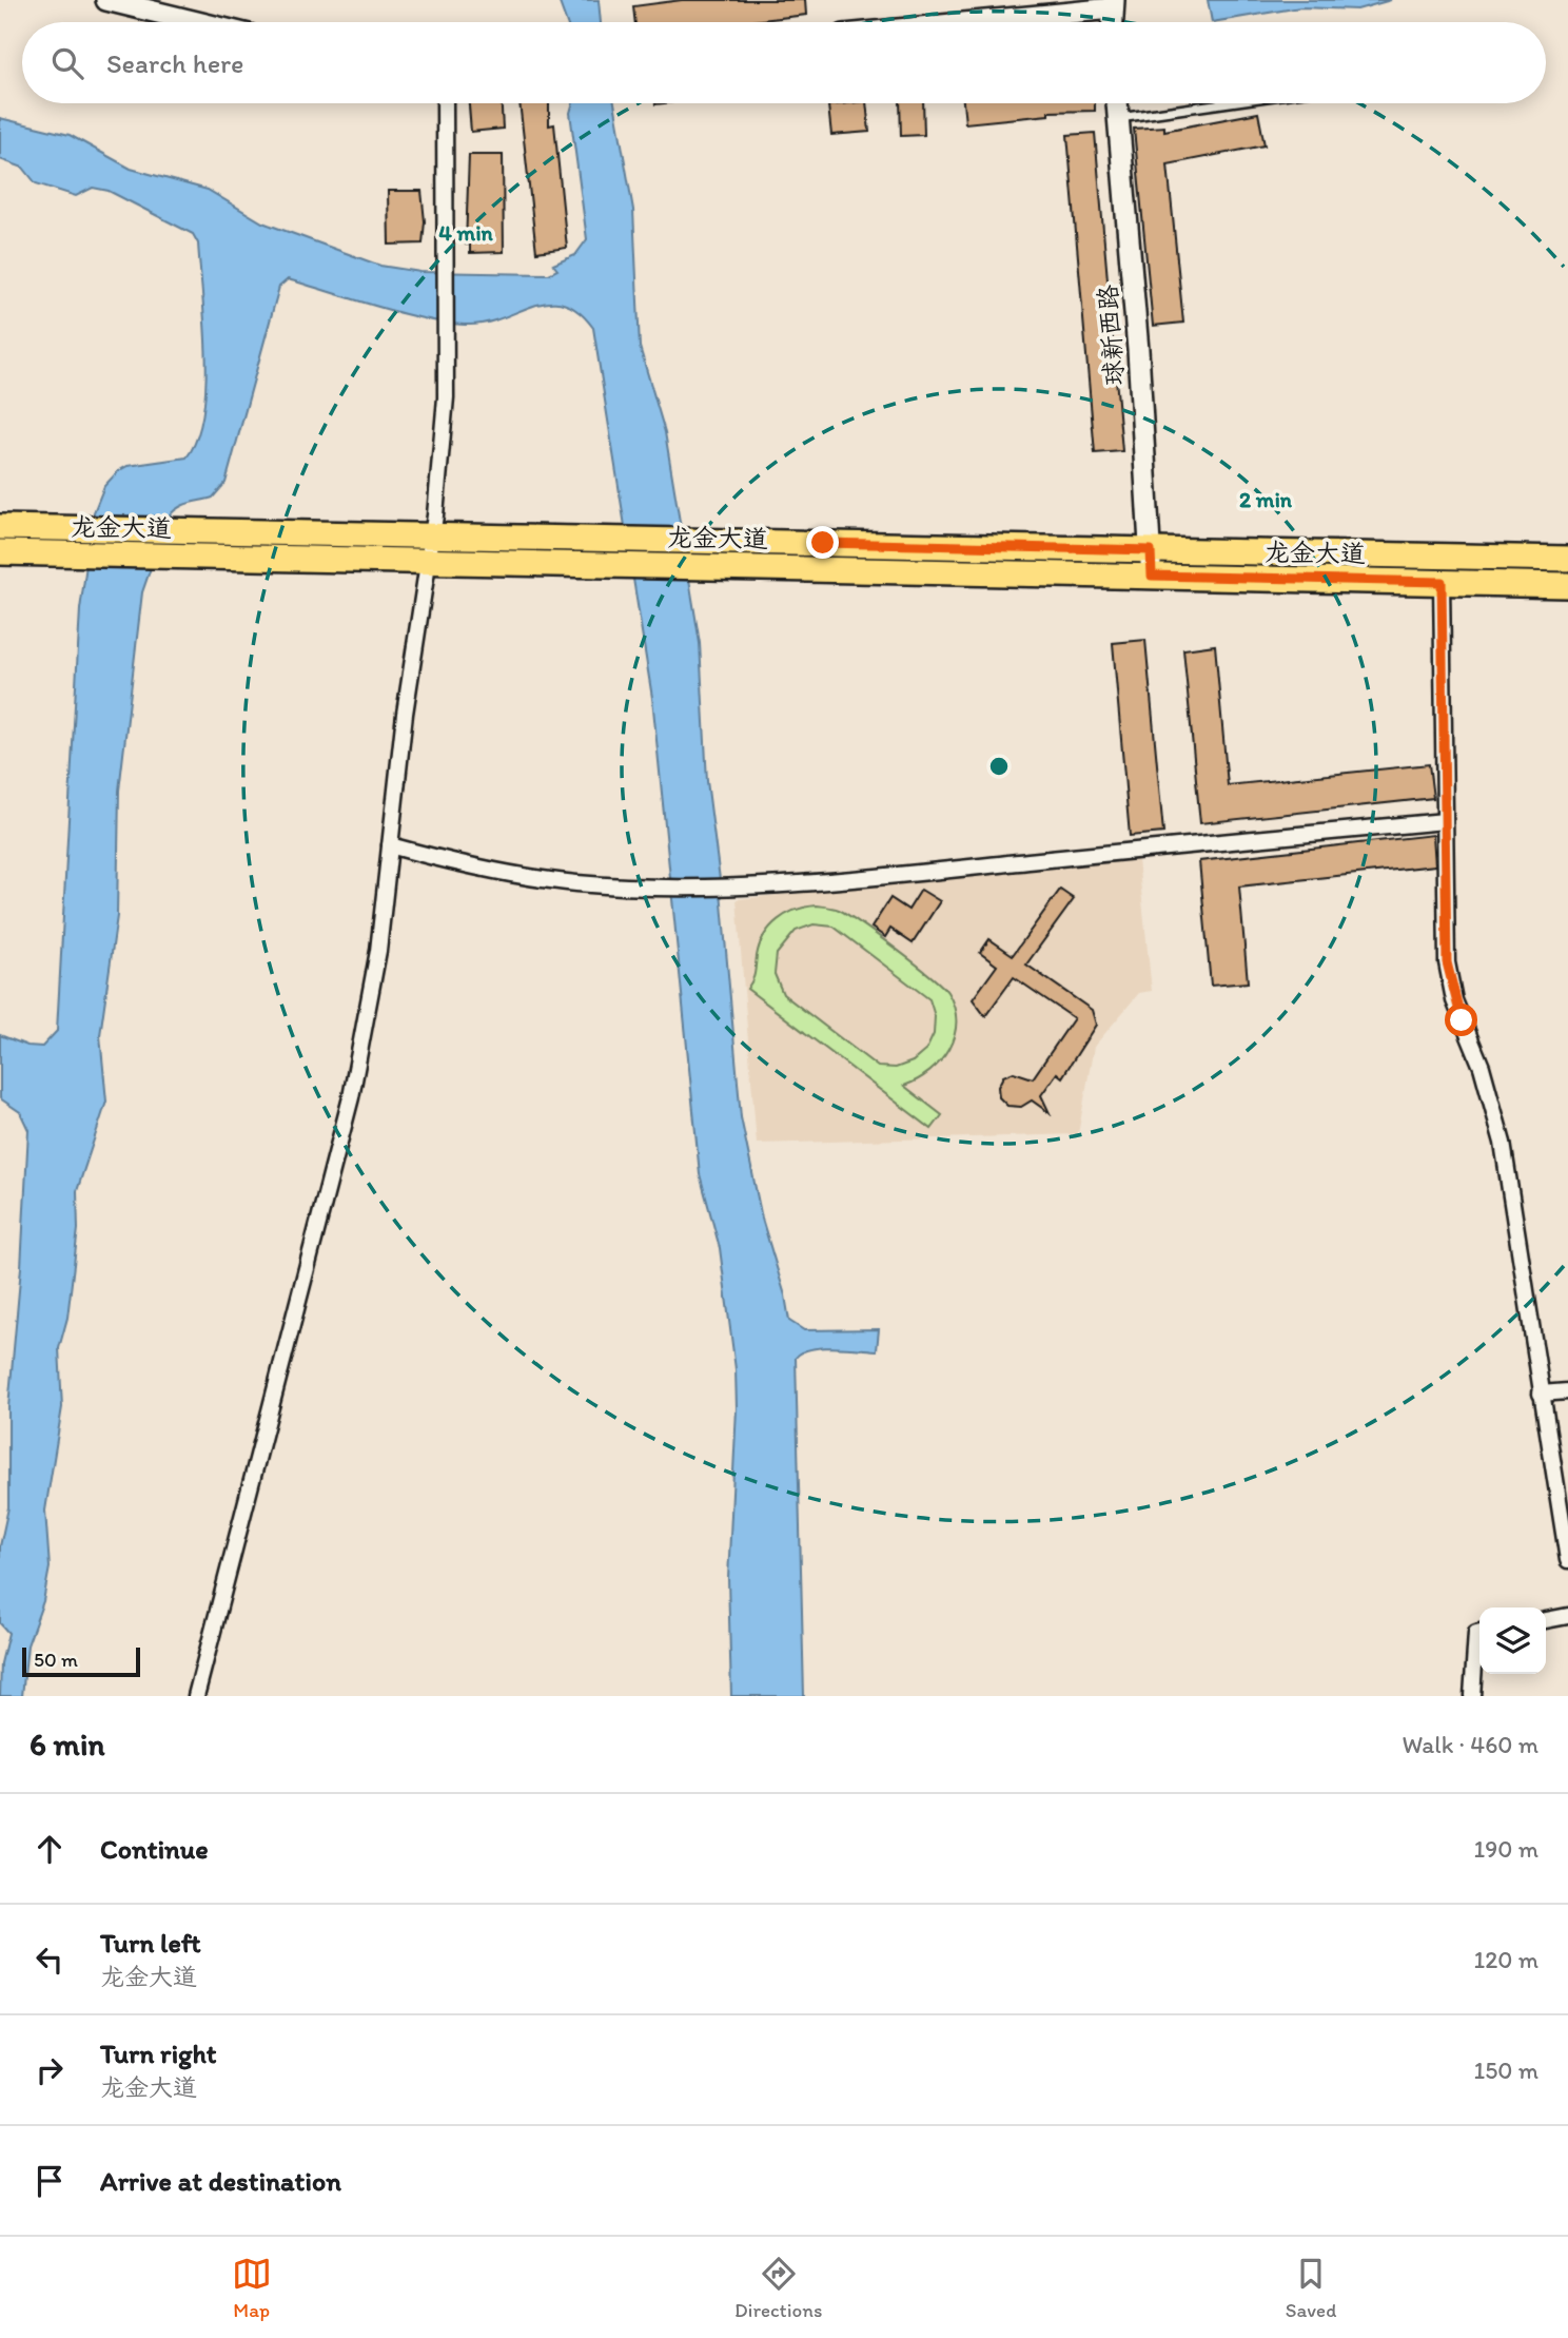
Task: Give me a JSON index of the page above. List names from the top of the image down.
{
  "streets": {
    "main road": ["龙金大道"],
    "street": ["球新西路"]
  },
  "crossings": [
    ["球新西路", "龙金大道"]
  ],
  "scale_bar": "50 m",
  "page": {
    "search": "Search here",
    "scale": "50 m",
    "heading": ["6 min", "Walk · 460 m"],
    "list": [
      ["Continue", "190 m"],
      ["Turn left", "龙金大道", "120 m"],
      ["Turn right", "龙金大道", "150 m"],
      "Arrive at destination"
    ],
    "nav": ["Map", "Directions", "Saved"]
  },
  "rings": ["4 min", "2 min"]
}
